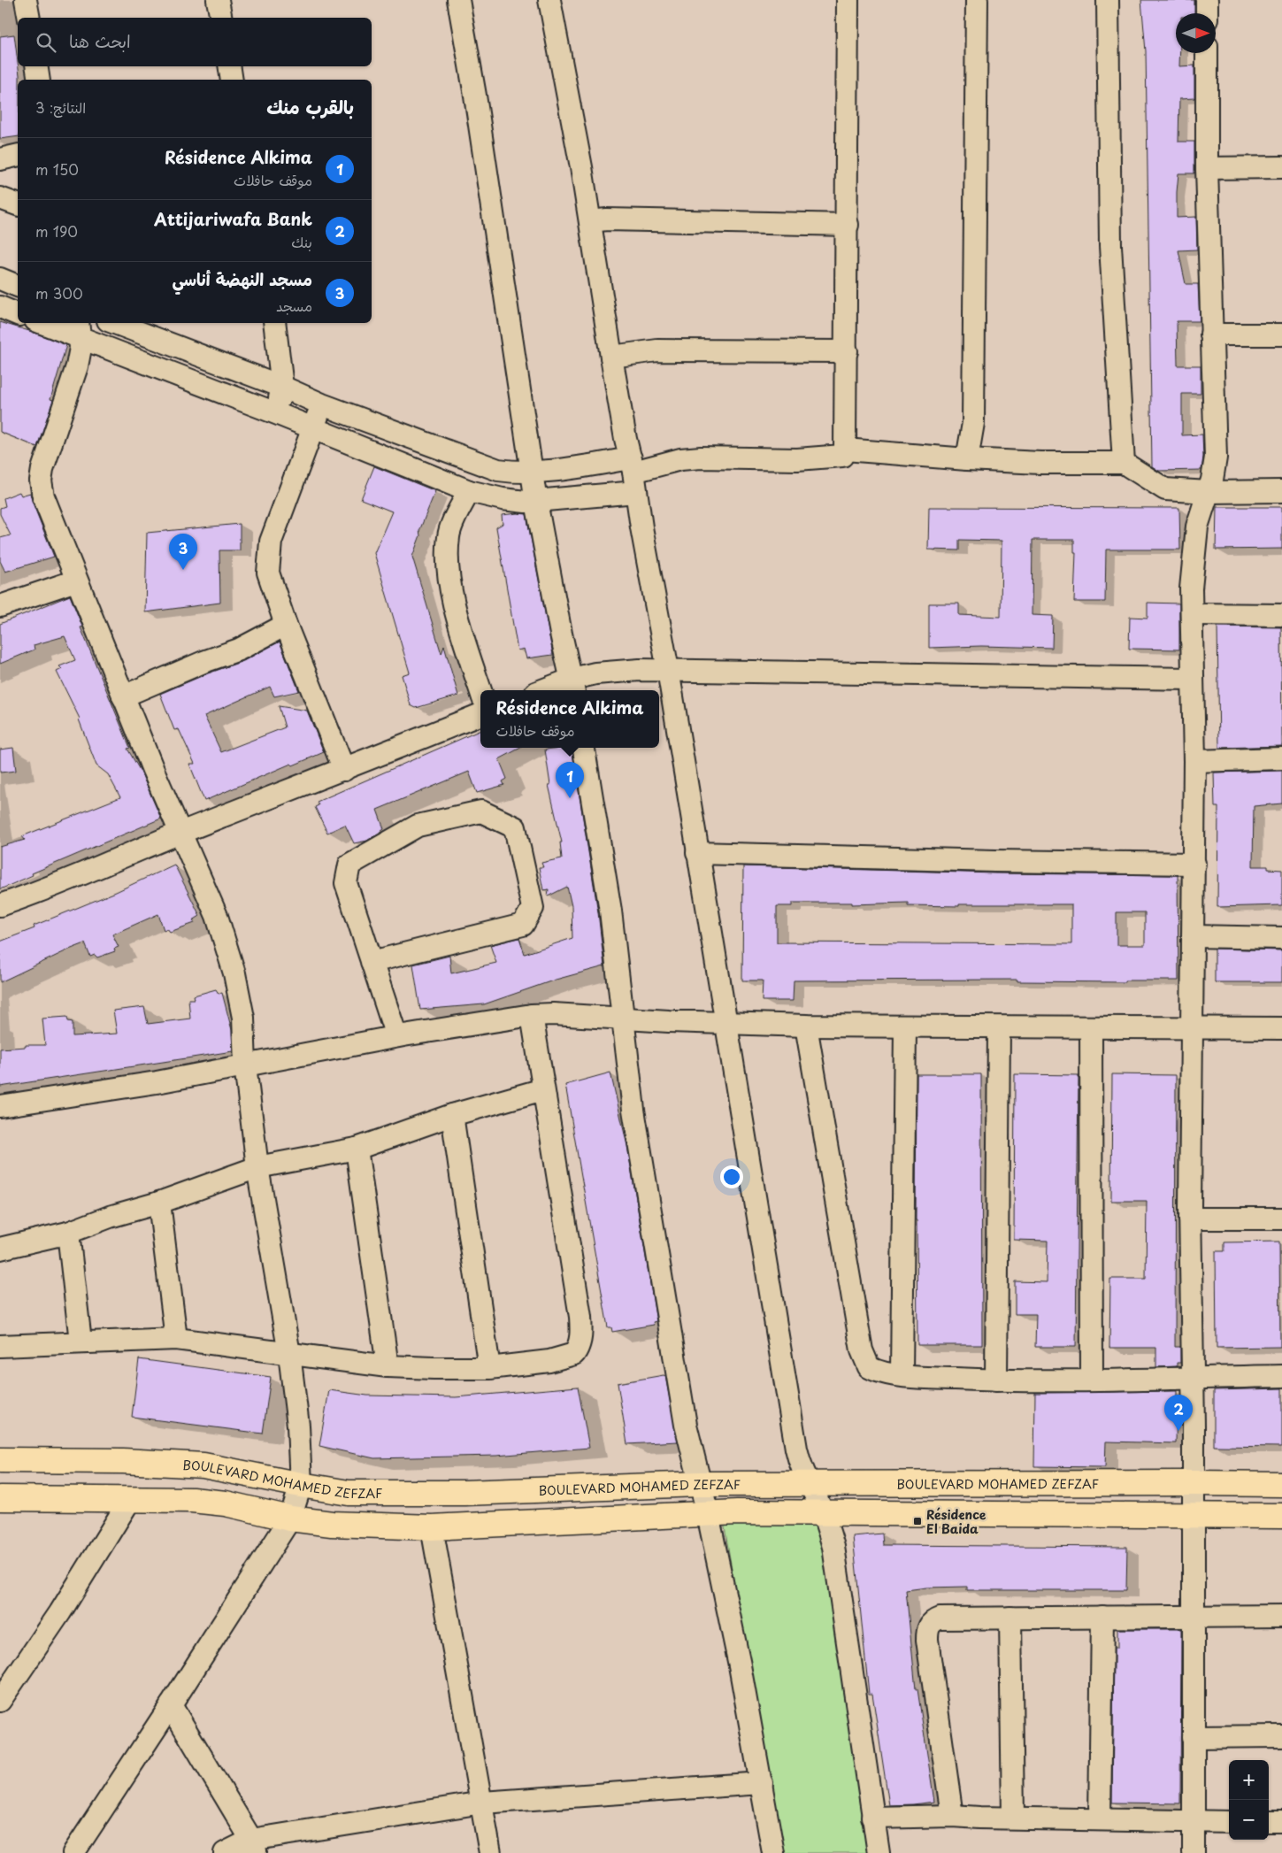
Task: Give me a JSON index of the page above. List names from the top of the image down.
{
  "streets": {
    "main road": ["BOULEVARD MOHAMED ZEFZAF"]
  },
  "places": {
    "transit": ["Résidence El Baida"]
  },
  "north": "right",
  "page": {
    "search": "ابحث هنا",
    "heading": ["بالقرب منك", "النتائج: 3"],
    "list": [
      {
        "mark": "1",
        "name": "Résidence Alkima",
        "note": "موقف حافلات",
        "value": "150 m"
      },
      {
        "mark": "2",
        "name": "Attijariwafa Bank",
        "note": "بنك",
        "value": "190 m"
      },
      {
        "mark": "3",
        "name": "مسجد النهضة أناسي",
        "note": "مسجد",
        "value": "300 m"
      }
    ],
    "pins": ["3", "1", "2"],
    "popup": ["Résidence Alkima", "موقف حافلات"],
    "map_buttons": ["+", "−"]
  }
}
